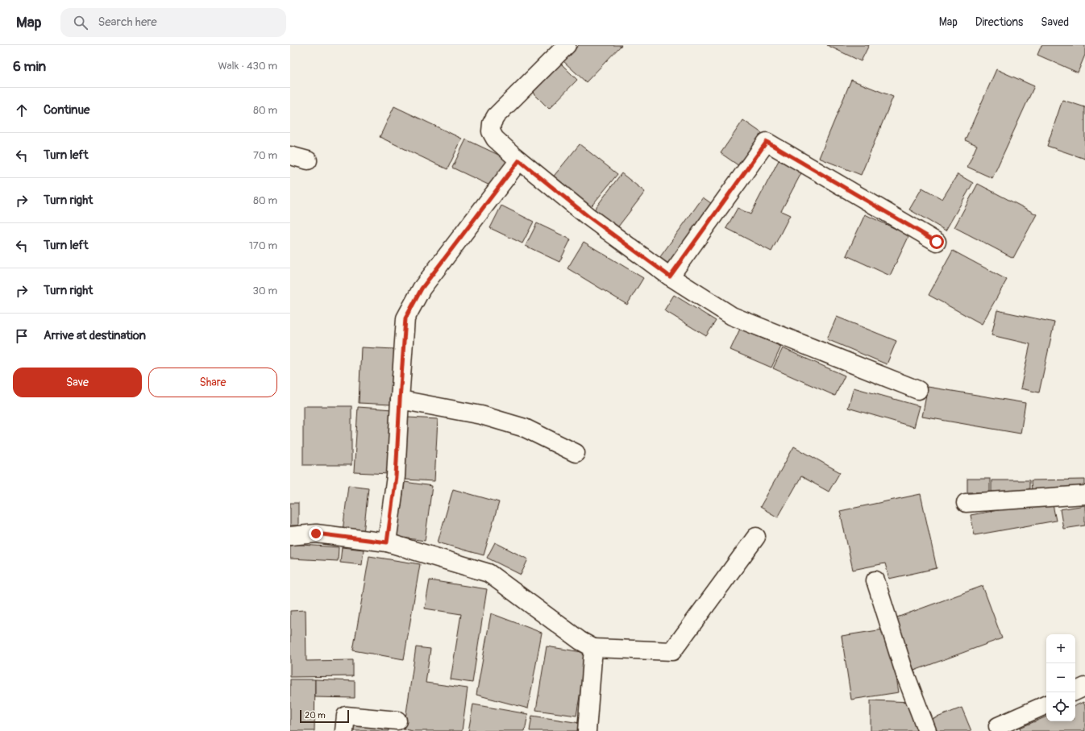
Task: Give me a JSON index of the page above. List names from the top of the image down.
{
  "scale_bar": "20 m",
  "page": {
    "header": "Map",
    "search": "Search here",
    "nav": ["Map", "Directions", "Saved"],
    "heading": ["6 min", "Walk · 430 m"],
    "list": [
      ["Continue", "80 m"],
      ["Turn left", "70 m"],
      ["Turn right", "80 m"],
      ["Turn left", "170 m"],
      ["Turn right", "30 m"],
      "Arrive at destination"
    ],
    "buttons": ["Save", "Share"],
    "map_buttons": ["+", "−"],
    "scale": "20 m"
  }
}
